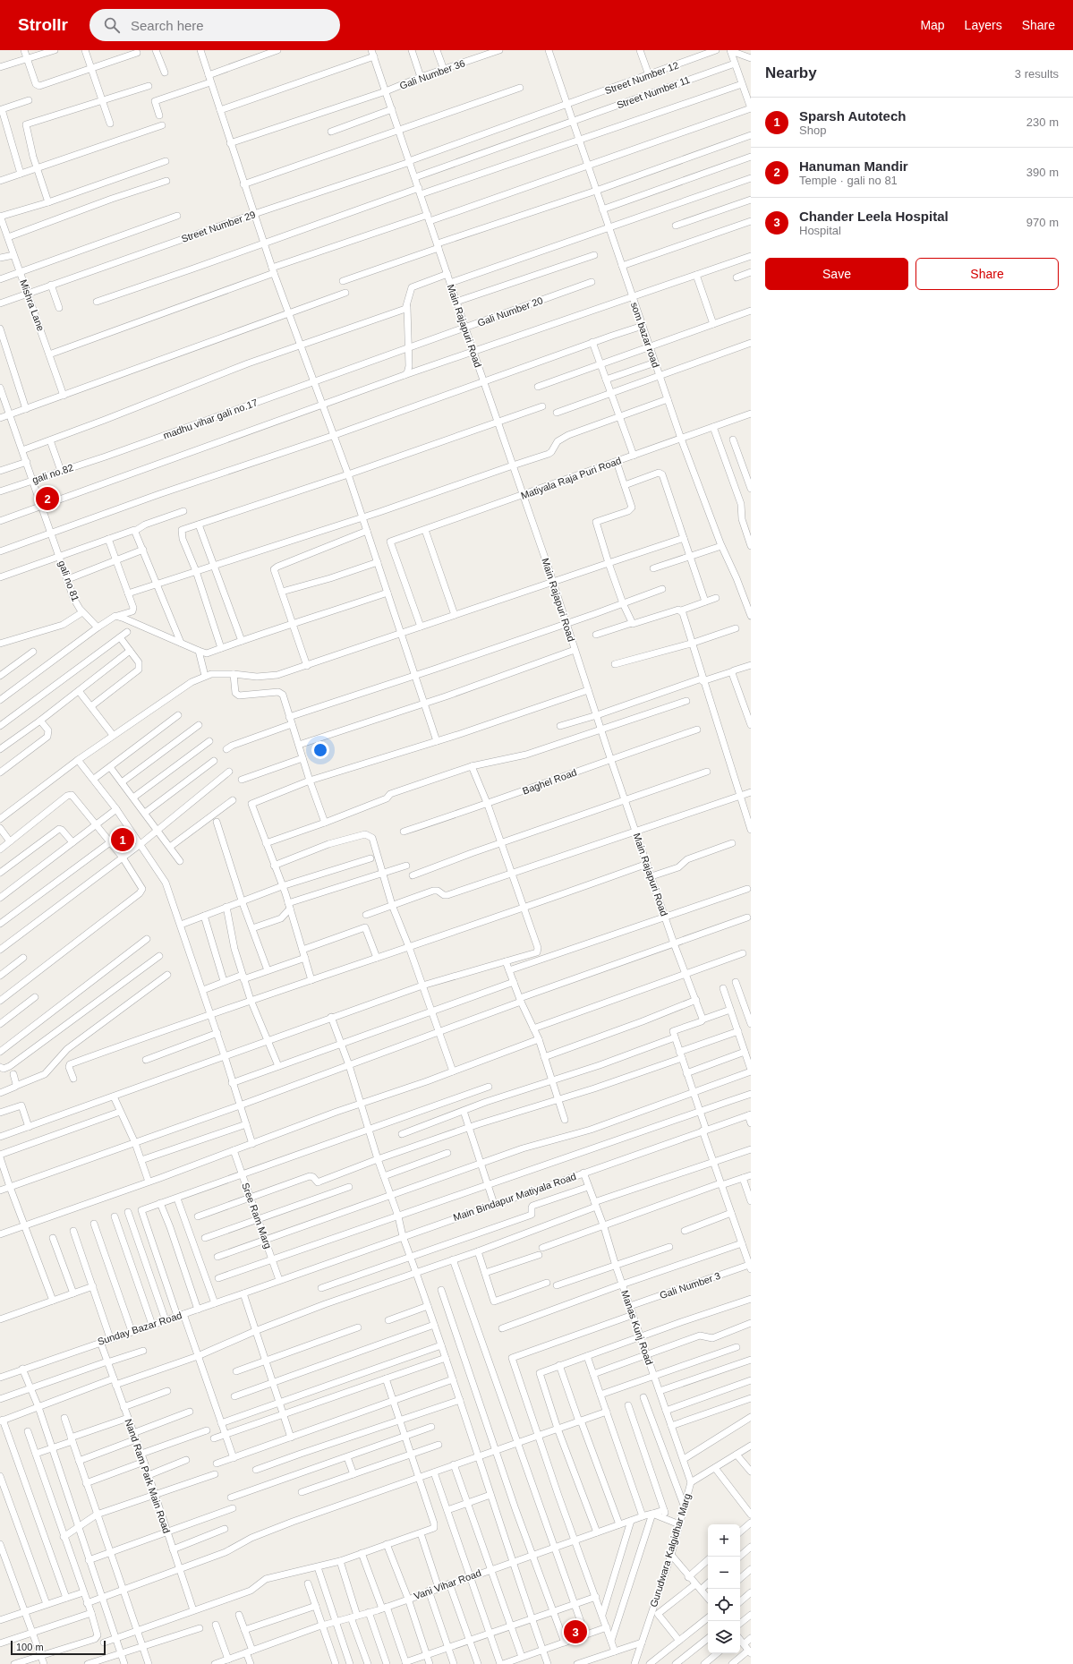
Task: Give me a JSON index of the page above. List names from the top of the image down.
{
  "streets": {
    "street": [
      "Gali Number 36",
      "Street Number 12",
      "Street Number 11",
      "Street Number 29",
      "Mishra Lane",
      "Gali Number 20",
      "Main Rajapuri Road",
      "som bazar road",
      "madhu vihar gali no.17",
      "gali no.82",
      "Matiyala Raja Puri Road",
      "gali no 81",
      "Baghel Road",
      "Main Bindapur Matiyala Road",
      "Sree Ram Marg",
      "Gali Number 3",
      "Manas Kunj Road",
      "Sunday Bazar Road",
      "Nand Ram Park Main Road",
      "Gurudwara Kalgidhar Marg",
      "Vani Vihar Road"
    ]
  },
  "crossings": [
    ["Gali Number 36", "Main Rajapuri Road"],
    ["Street Number 12", "Street Number 29"],
    ["Street Number 12", "Main Rajapuri Road"],
    ["Street Number 12", "som bazar road"],
    ["Street Number 11", "Main Rajapuri Road"],
    ["Street Number 11", "som bazar road"],
    ["Street Number 29", "Mishra Lane"],
    ["Street Number 29", "Main Rajapuri Road"],
    ["Gali Number 20", "Main Rajapuri Road"],
    ["Gali Number 20", "madhu vihar gali no.17"],
    ["Main Rajapuri Road", "Matiyala Raja Puri Road"],
    ["Main Rajapuri Road", "Baghel Road"],
    ["som bazar road", "Matiyala Raja Puri Road"],
    ["madhu vihar gali no.17", "gali no.82"],
    ["gali no.82", "gali no 81"],
    ["Main Bindapur Matiyala Road", "Sree Ram Marg"],
    ["Main Bindapur Matiyala Road", "Manas Kunj Road"],
    ["Main Bindapur Matiyala Road", "Sunday Bazar Road"],
    ["Sree Ram Marg", "Sunday Bazar Road"],
    ["Gali Number 3", "Manas Kunj Road"],
    ["Manas Kunj Road", "Gurudwara Kalgidhar Marg"],
    ["Sunday Bazar Road", "Nand Ram Park Main Road"]
  ],
  "scale_bar": "100 m",
  "page": {
    "header": "Strollr",
    "search": "Search here",
    "nav": ["Map", "Layers", "Share"],
    "heading": ["Nearby", "3 results"],
    "list": [
      {
        "mark": "1",
        "name": "Sparsh Autotech",
        "note": "Shop",
        "value": "230 m"
      },
      {
        "mark": "2",
        "name": "Hanuman Mandir",
        "note": "Temple · gali no 81",
        "value": "390 m"
      },
      {
        "mark": "3",
        "name": "Chander Leela Hospital",
        "note": "Hospital",
        "value": "970 m"
      }
    ],
    "buttons": ["Save", "Share"],
    "pins": ["2", "1", "3"],
    "map_buttons": ["+", "−"],
    "scale": "100 m"
  }
}
